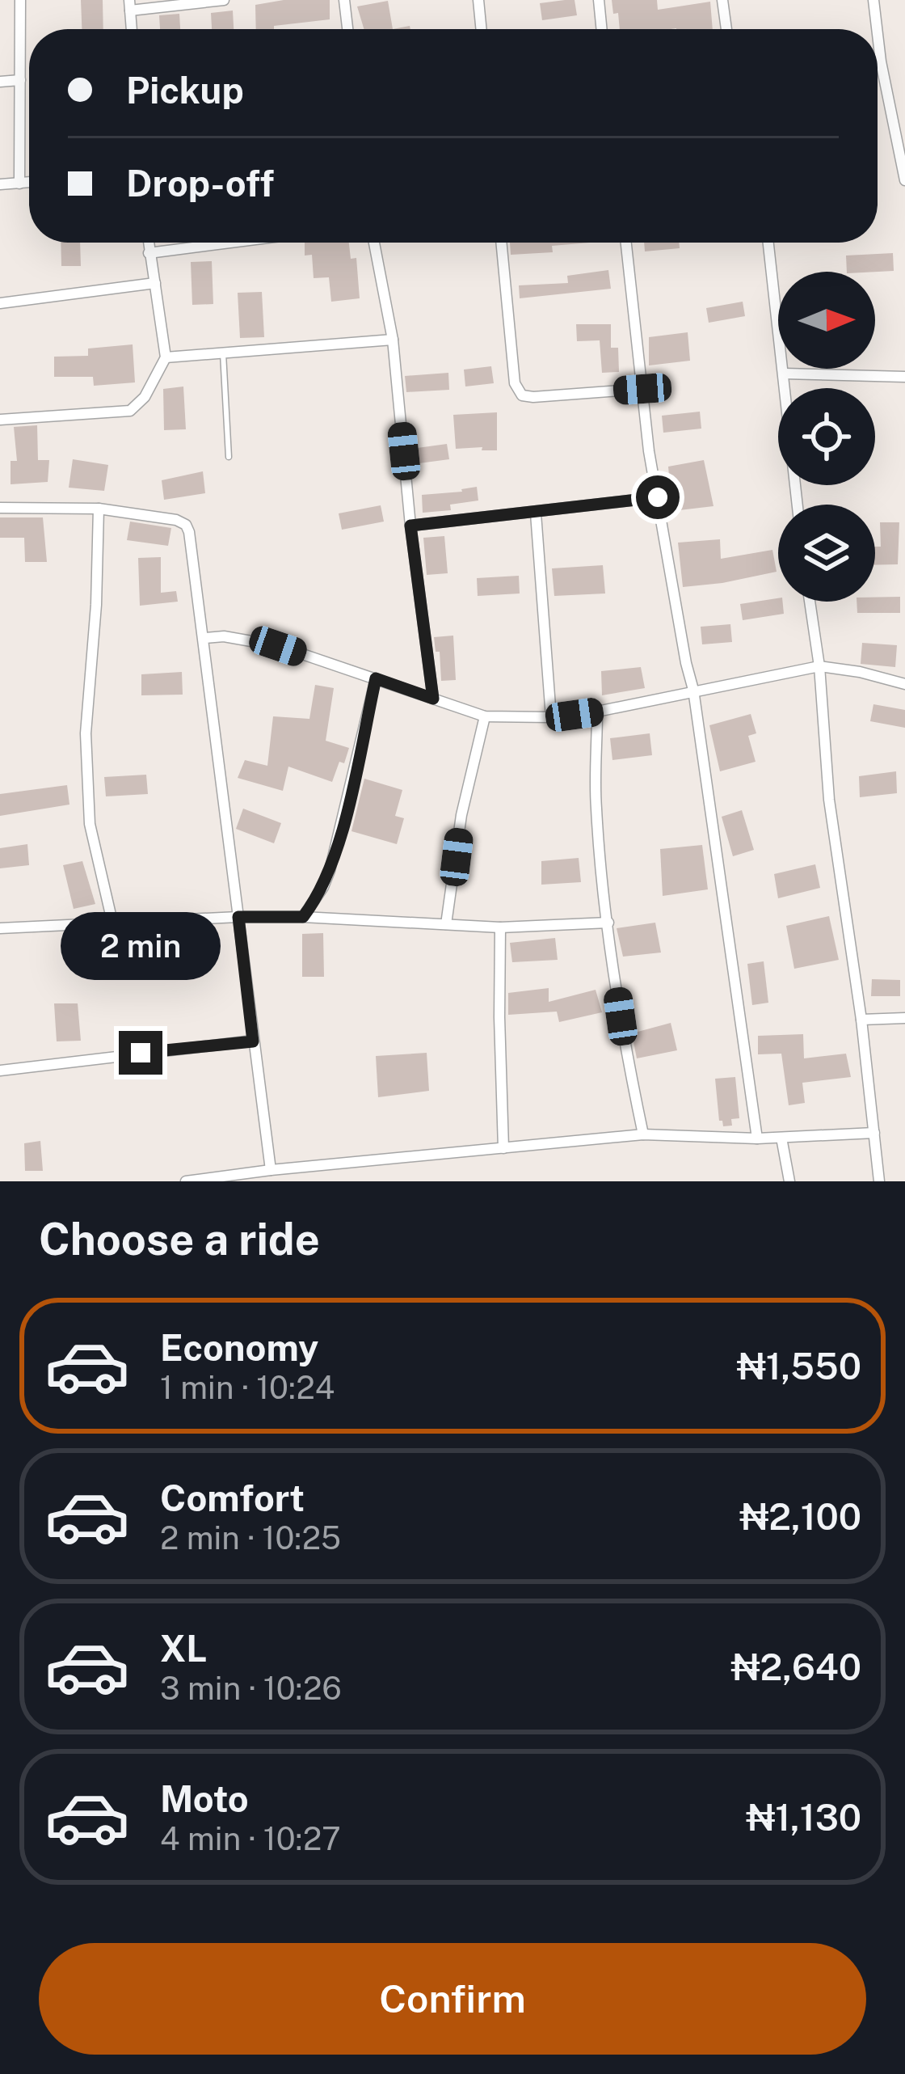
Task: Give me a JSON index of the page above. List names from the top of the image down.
{
  "north": "right",
  "page": {
    "banner": ["Pickup", "Drop-off"],
    "bubble": "2 min",
    "heading": "Choose a ride",
    "list": [
      {
        "name": "Economy",
        "note": "1 min · 10:24",
        "value": "₦1,550"
      },
      {
        "name": "Comfort",
        "note": "2 min · 10:25",
        "value": "₦2,100"
      },
      {
        "name": "XL",
        "note": "3 min · 10:26",
        "value": "₦2,640"
      },
      {
        "name": "Moto",
        "note": "4 min · 10:27",
        "value": "₦1,130"
      }
    ],
    "buttons": "Confirm"
  }
}
